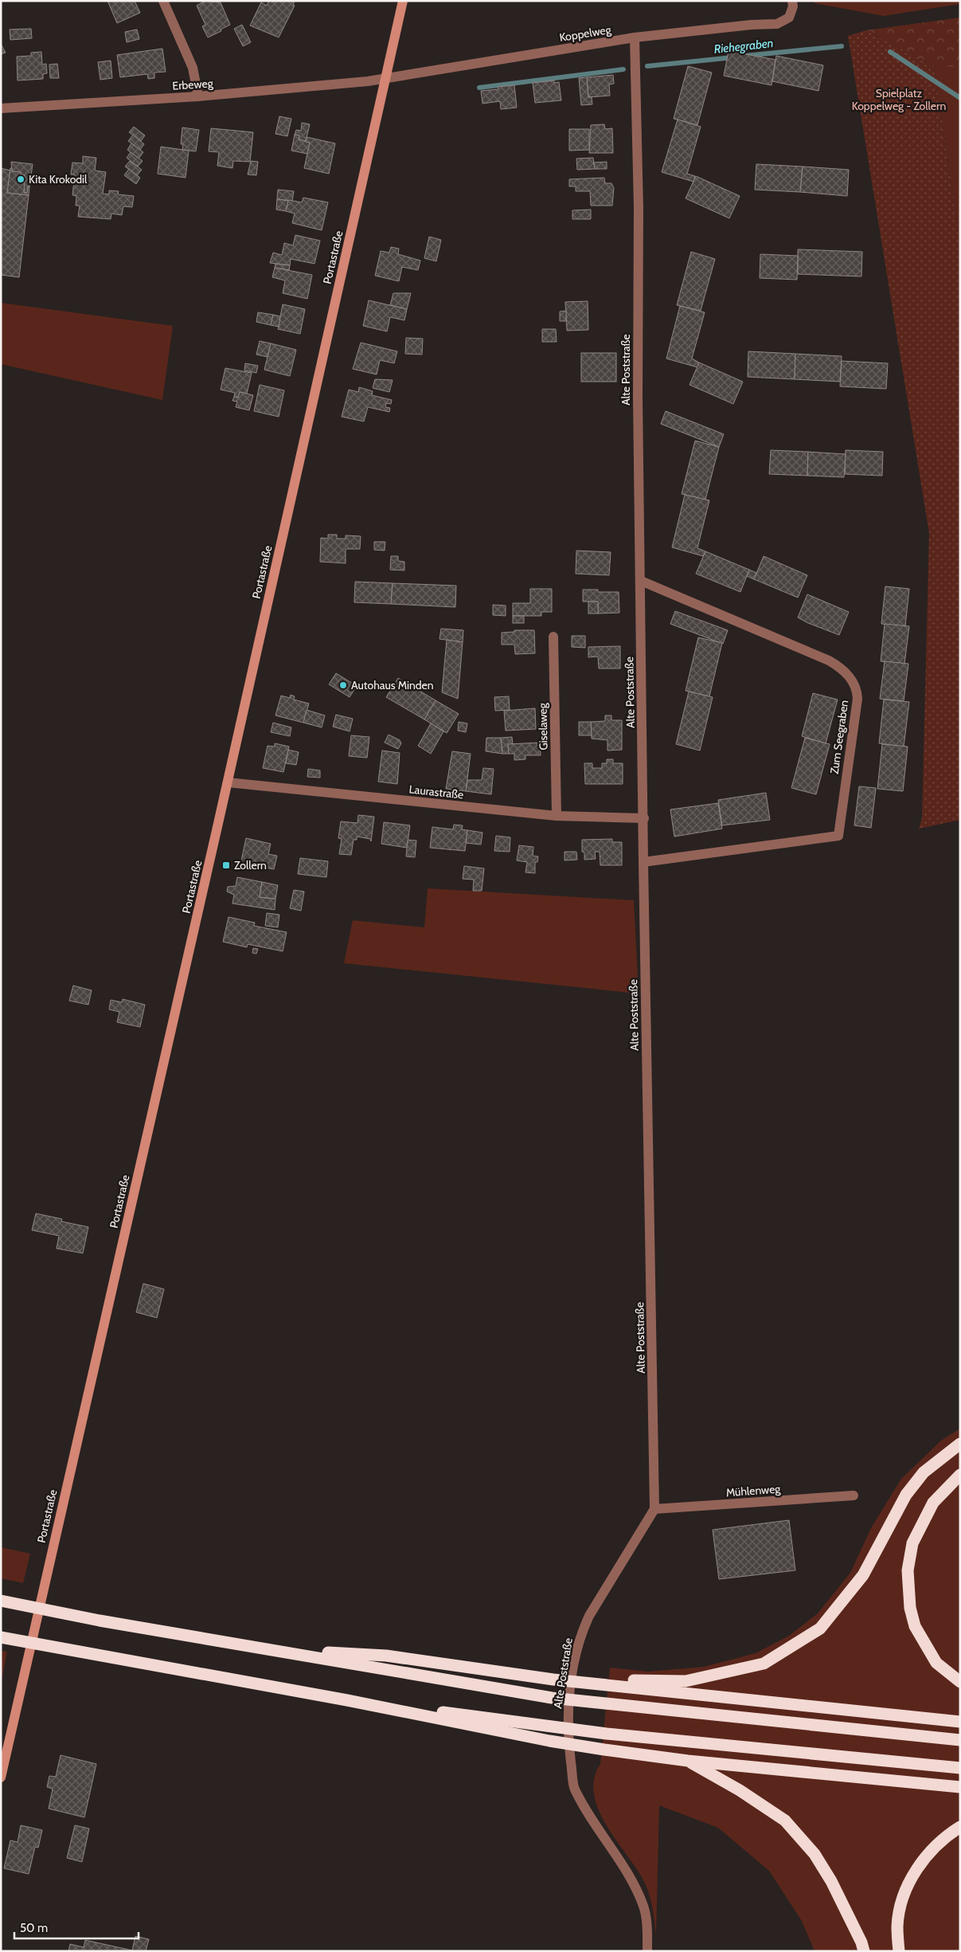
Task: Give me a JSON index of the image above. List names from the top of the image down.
{
  "streets": {
    "main road": ["Portastraße"],
    "street": [
      "Koppelweg",
      "Erbeweg",
      "Alte Poststraße",
      "Giselaweg",
      "Zum Seegraben",
      "Laurastraße",
      "Mühlenweg"
    ]
  },
  "crossings": [
    ["Koppelweg", "Erbeweg"],
    ["Koppelweg", "Portastraße"],
    ["Koppelweg", "Alte Poststraße"],
    ["Erbeweg", "Portastraße"],
    ["Portastraße", "Laurastraße"],
    ["Alte Poststraße", "Zum Seegraben"],
    ["Alte Poststraße", "Laurastraße"],
    ["Alte Poststraße", "Mühlenweg"],
    ["Giselaweg", "Laurastraße"]
  ],
  "water": ["Riehegraben"],
  "parks": ["Spielplatz Koppelweg - Zollern"],
  "places": {
    "other": ["Kita Krokodil", "Autohaus Minden"],
    "transit": ["Zollern"]
  },
  "scale_bar": "50 m"
}
